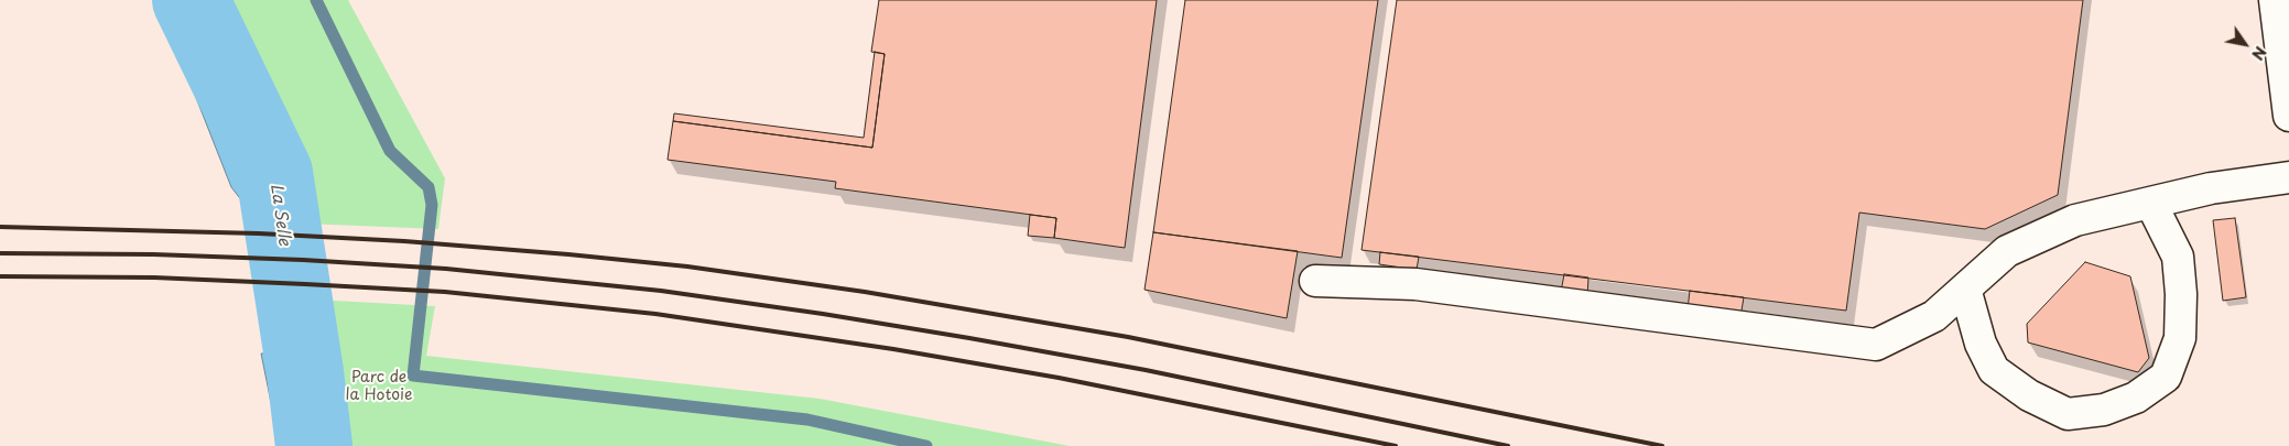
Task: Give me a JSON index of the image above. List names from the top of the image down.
{
  "water": ["La Selle"],
  "parks": ["Parc de la Hotoie"],
  "north": "bottom right"
}
